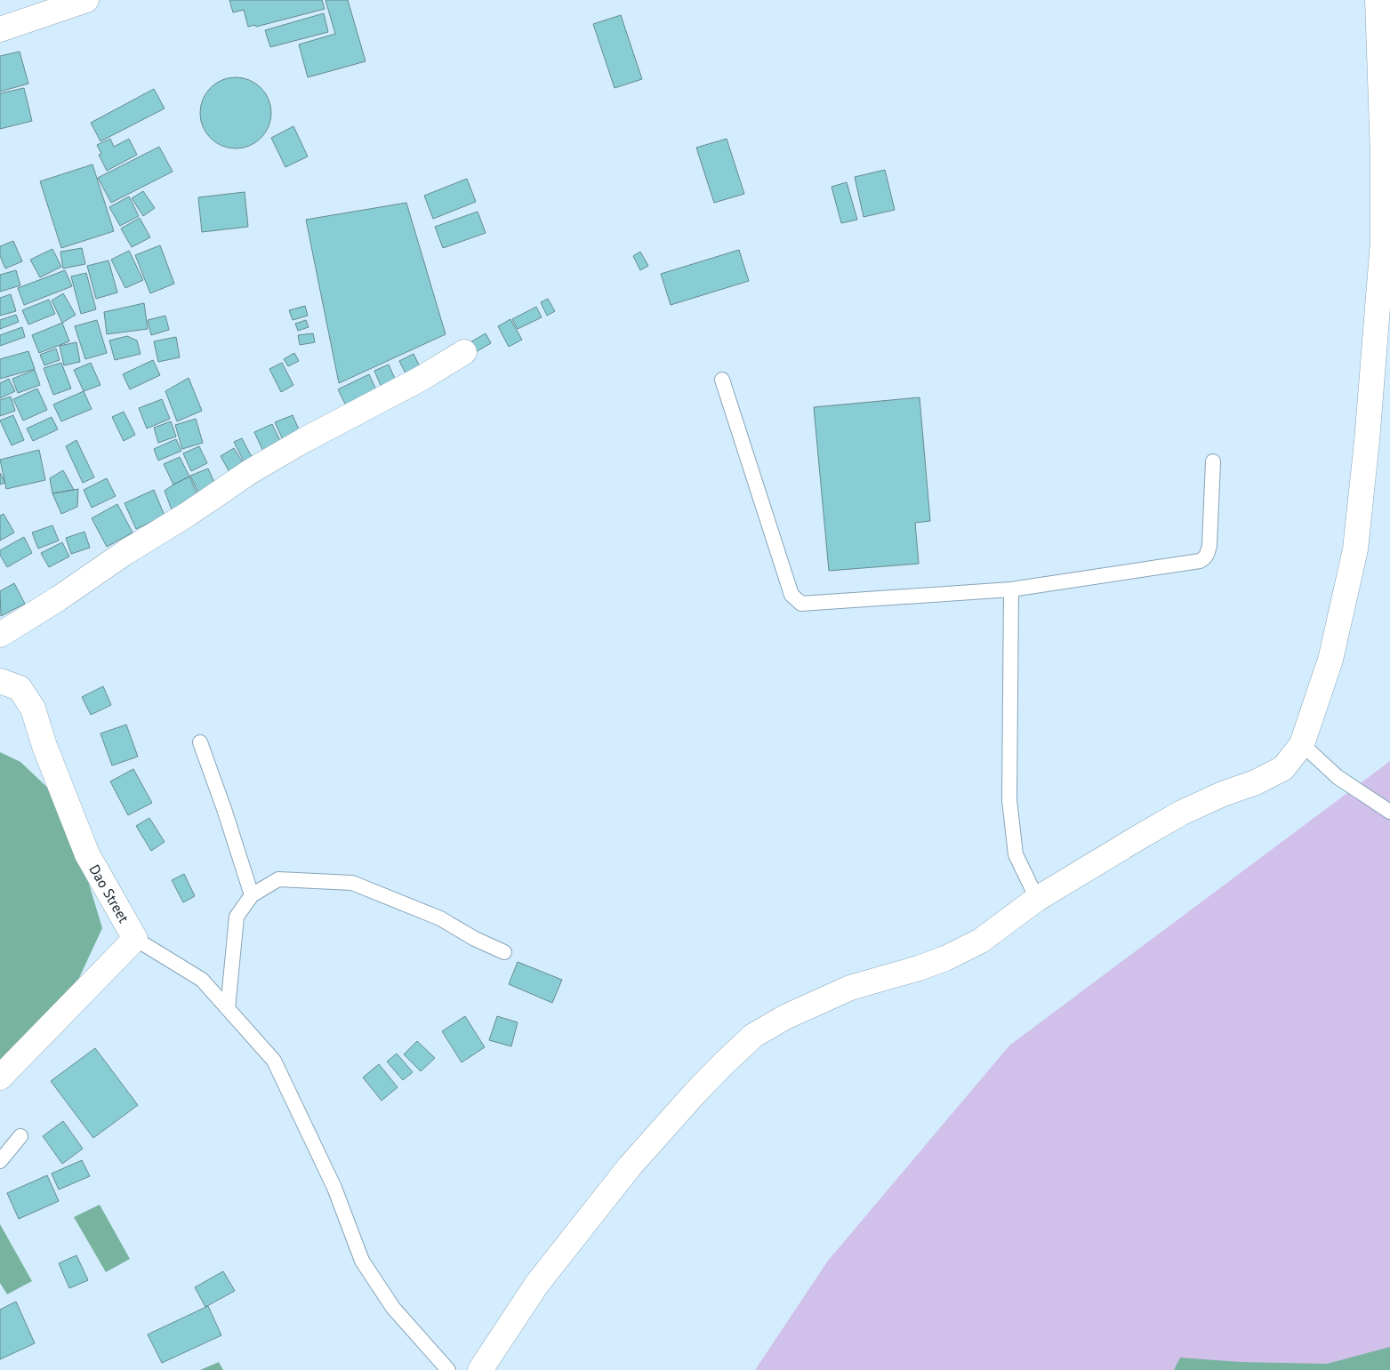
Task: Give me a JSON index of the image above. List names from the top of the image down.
{
  "streets": {
    "street": ["Dao Street"]
  }
}
